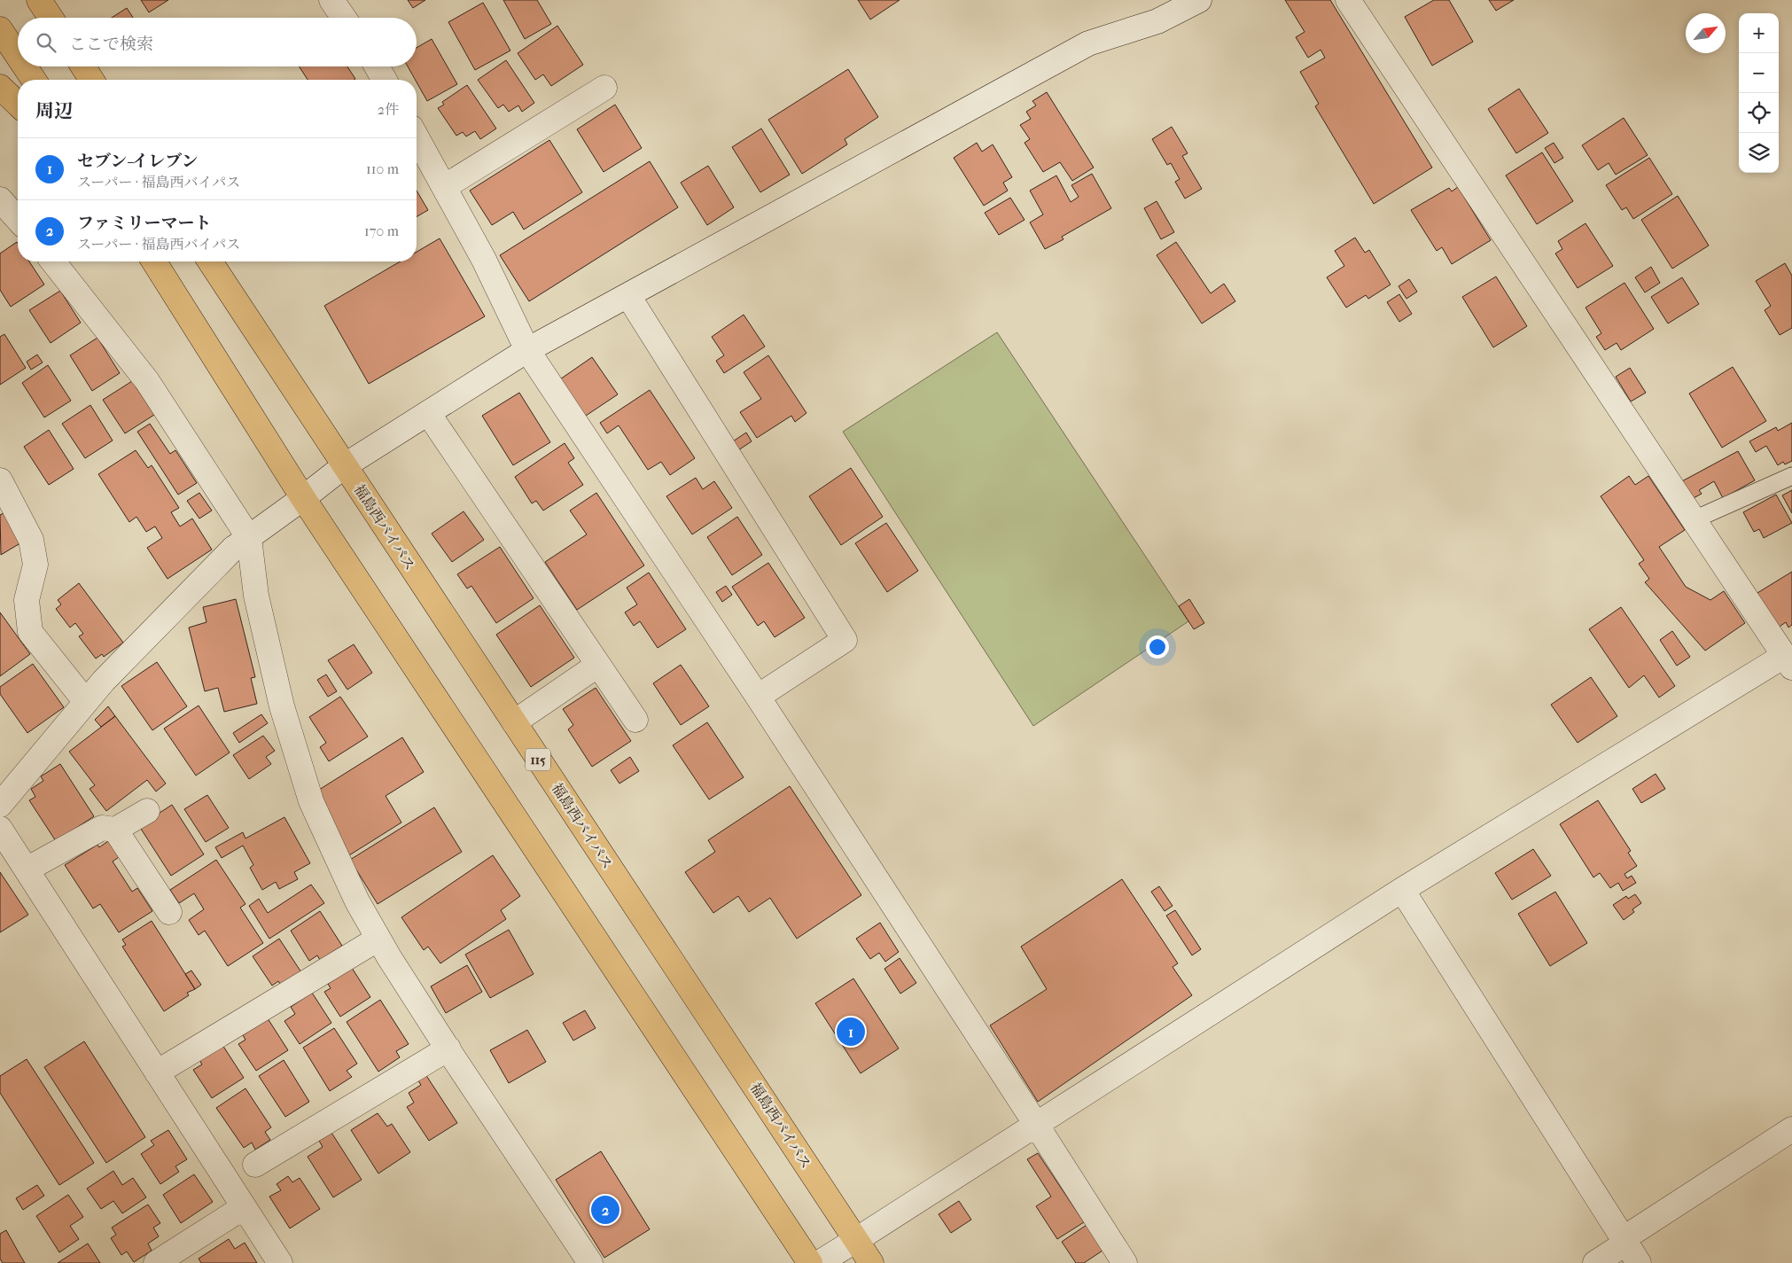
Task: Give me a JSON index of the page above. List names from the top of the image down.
{
  "streets": {
    "highway": ["福島西バイパス", "115"]
  },
  "north": "top right",
  "page": {
    "map_buttons": ["+", "−"],
    "search": "ここで検索",
    "heading": ["周辺", "2件"],
    "list": [
      {
        "mark": "1",
        "name": "セブン-イレブン",
        "note": "スーパー · 福島西バイパス",
        "value": "110 m"
      },
      {
        "mark": "2",
        "name": "ファミリーマート",
        "note": "スーパー · 福島西バイパス",
        "value": "170 m"
      }
    ],
    "pins": ["1", "2"]
  }
}
